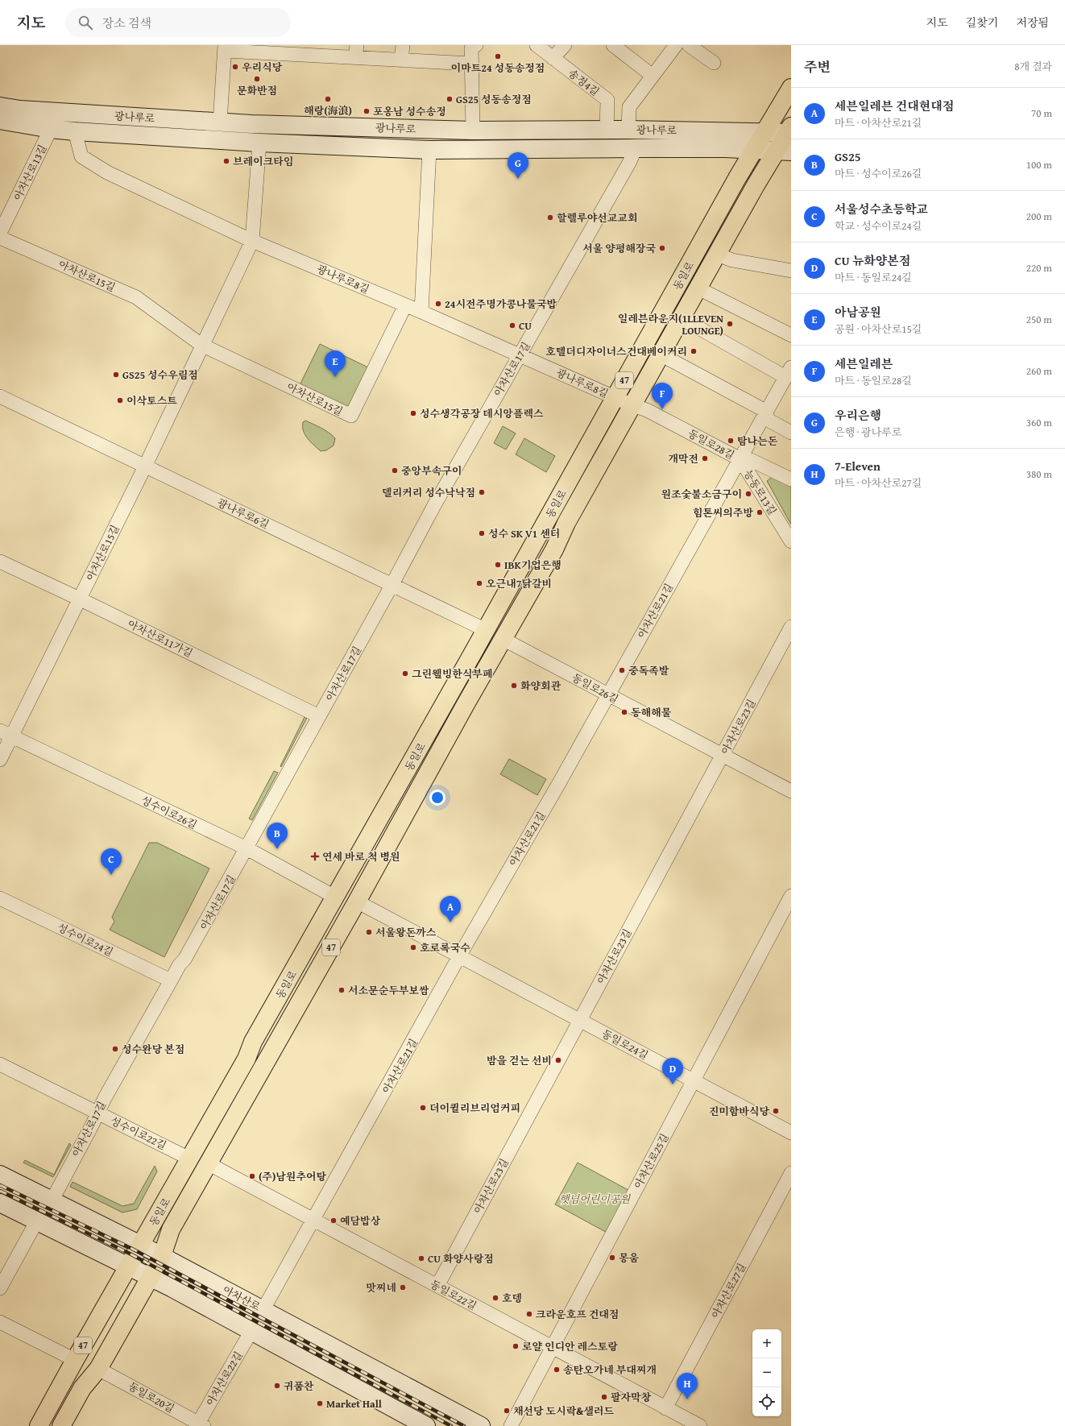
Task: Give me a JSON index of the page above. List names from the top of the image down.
{
  "streets": {
    "main road": [
      "광나루로",
      "동일로",
      "47",
      "아차산로"
    ],
    "street": [
      "송정4길",
      "아차산로13길",
      "아차산로15길",
      "광나루로8길",
      "아차산로17길",
      "동일로28길",
      "능동로13길",
      "광나루로6길",
      "아차산로21길",
      "아차산로11가길",
      "동일로26길",
      "아차산로23길",
      "성수이로26길",
      "성수이로24길",
      "동일로24길",
      "성수이로22길",
      "아차산로25길",
      "아차산로27길",
      "동일로22길",
      "아차산로22길",
      "동일로20길"
    ]
  },
  "crossings": [
    ["송정4길", "광나루로"],
    ["광나루로", "아차산로13길"],
    ["광나루로", "아차산로15길"],
    ["광나루로", "동일로"],
    ["광나루로", "광나루로8길"],
    ["광나루로", "아차산로17길"],
    ["아차산로15길", "광나루로8길"],
    ["아차산로15길", "광나루로6길"],
    ["아차산로15길", "아차산로11가길"],
    ["아차산로15길", "성수이로26길"],
    ["동일로", "광나루로8길"],
    ["동일로", "동일로28길"],
    ["동일로", "광나루로6길"],
    ["동일로", "동일로26길"],
    ["동일로", "성수이로26길"],
    ["동일로", "동일로24길"],
    ["동일로", "성수이로22길"],
    ["동일로", "동일로22길"],
    ["동일로", "아차산로"],
    ["동일로", "동일로20길"],
    ["광나루로8길", "아차산로17길"],
    ["광나루로8길", "동일로28길"],
    ["아차산로17길", "광나루로6길"],
    ["아차산로17길", "아차산로11가길"],
    ["아차산로17길", "성수이로26길"],
    ["아차산로17길", "성수이로24길"],
    ["아차산로17길", "성수이로22길"],
    ["아차산로17길", "아차산로"],
    ["동일로28길", "능동로13길"],
    ["동일로28길", "아차산로21길"],
    ["능동로13길", "아차산로21길"],
    ["아차산로21길", "동일로26길"],
    ["아차산로21길", "동일로24길"],
    ["아차산로21길", "동일로22길"],
    ["아차산로21길", "아차산로"],
    ["동일로26길", "아차산로23길"],
    ["아차산로23길", "동일로24길"],
    ["아차산로23길", "동일로22길"],
    ["동일로24길", "아차산로25길"],
    ["아차산로25길", "동일로22길"],
    ["아차산로27길", "동일로22길"],
    ["아차산로22길", "동일로20길"]
  ],
  "parks": ["햇님어린이공원"],
  "places": {
    "other": [
      "이마트24 성동송정점",
      "우리식당",
      "문화반점",
      "해랑(海浪)",
      "GS25 성동송정점",
      "포옹남 성수송정",
      "브레이크타임",
      "할렐루야선교교회",
      "서울 양평해장국",
      "24시전주명가콩나물국밥",
      "일레븐라운지(1LLEVEN LOUNGE)",
      "CU",
      "호텔더디자이너스건대베이커리",
      "GS25 성수우림점",
      "이삭토스트",
      "성수생각공장 데시앙플렉스",
      "탐나는돈",
      "개막전",
      "중앙부속구이",
      "델리커리 성수낙낙점",
      "원조숯불소금구이",
      "힘톤씨의주방",
      "성수 SK V1 센터",
      "IBK기업은행",
      "오근내7닭갈비",
      "중독족발",
      "그린웰빙한식부페",
      "화양회관",
      "동해해물",
      "서울왕돈까스",
      "호로록국수",
      "서소문순두부보쌈",
      "성수완당 본점",
      "밤을 걷는 선비",
      "더이퀼리브리엄커피",
      "진미함바식당",
      "(주)남원추어탕",
      "예담밥상",
      "몽움",
      "CU 화양사랑점",
      "맛찌네",
      "호뎅",
      "크라운호프 건대점",
      "로얄 인디안 레스토랑",
      "송탄오가네 부대찌개",
      "귀품찬",
      "팔자막창",
      "Market Hall",
      "채선당 도시락&샐러드"
    ],
    "health": ["연세 바로 척 병원"]
  },
  "page": {
    "header": "지도",
    "search": "장소 검색",
    "nav": ["지도", "길찾기", "저장됨"],
    "heading": ["주변", "8개 결과"],
    "list": [
      {
        "mark": "A",
        "name": "세븐일레븐 건대현대점",
        "note": "마트 · 아차산로21길",
        "value": "70 m"
      },
      {
        "mark": "B",
        "name": "GS25",
        "note": "마트 · 성수이로26길",
        "value": "100 m"
      },
      {
        "mark": "C",
        "name": "서울성수초등학교",
        "note": "학교 · 성수이로24길",
        "value": "200 m"
      },
      {
        "mark": "D",
        "name": "CU 뉴화양본점",
        "note": "마트 · 동일로24길",
        "value": "220 m"
      },
      {
        "mark": "E",
        "name": "아남공원",
        "note": "공원 · 아차산로15길",
        "value": "250 m"
      },
      {
        "mark": "F",
        "name": "세븐일레븐",
        "note": "마트 · 동일로28길",
        "value": "260 m"
      },
      {
        "mark": "G",
        "name": "우리은행",
        "note": "은행 · 광나루로",
        "value": "360 m"
      },
      {
        "mark": "H",
        "name": "7-Eleven",
        "note": "마트 · 아차산로27길",
        "value": "380 m"
      }
    ],
    "pins": [
      "G",
      "E",
      "F",
      "B",
      "C",
      "A",
      "D",
      "H"
    ],
    "map_buttons": ["+", "−"]
  }
}
